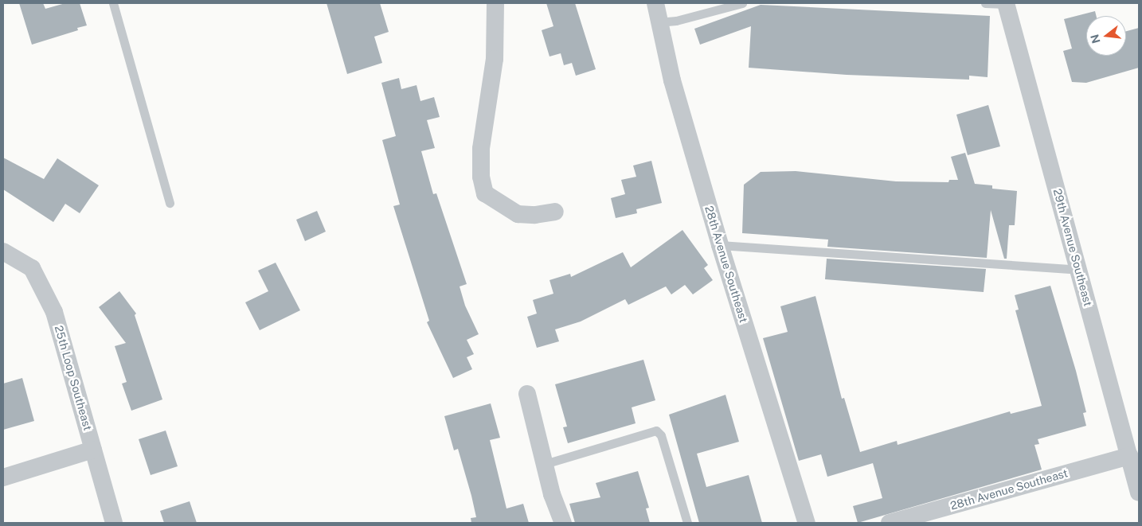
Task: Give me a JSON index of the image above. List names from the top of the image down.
{
  "streets": {
    "street": ["29th Avenue Southeast", "28th Avenue Southeast", "25th Loop Southeast"]
  },
  "crossings": [
    ["29th Avenue Southeast", "28th Avenue Southeast"]
  ],
  "north": "left"
}
